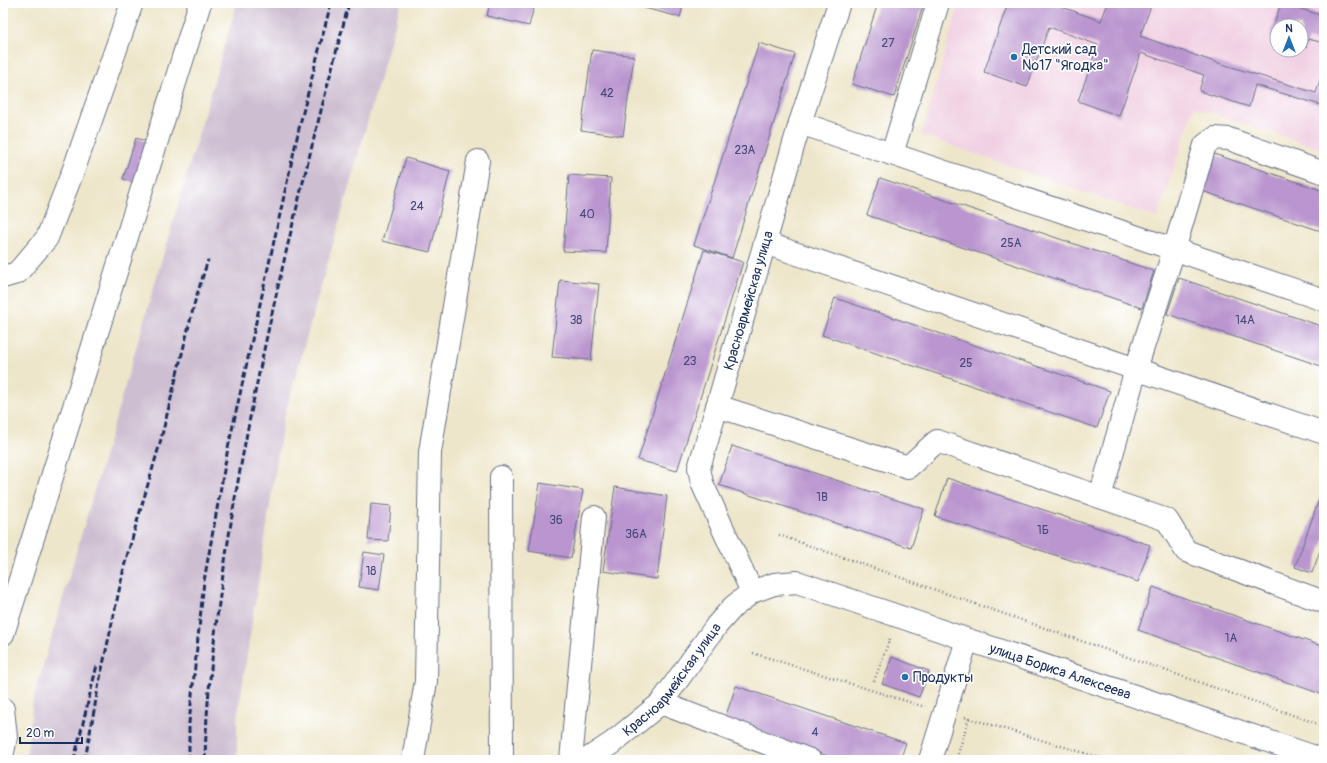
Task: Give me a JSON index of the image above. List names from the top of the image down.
{
  "streets": {
    "street": ["Красноармейская улица", "улица Бориса Алексеева"]
  },
  "crossings": [
    ["Красноармейская улица", "улица Бориса Алексеева"]
  ],
  "places": ["Детский сад №17 \"Ягодка\"", "Продукты"],
  "house_numbers": [
    "27",
    "42",
    "23А",
    "24",
    "40",
    "25А",
    "38",
    "14А",
    "23",
    "25",
    "1В",
    "36",
    "1Б",
    "36А",
    "18",
    "1А",
    "4"
  ],
  "scale_bar": "20 m",
  "north": "top"
}
